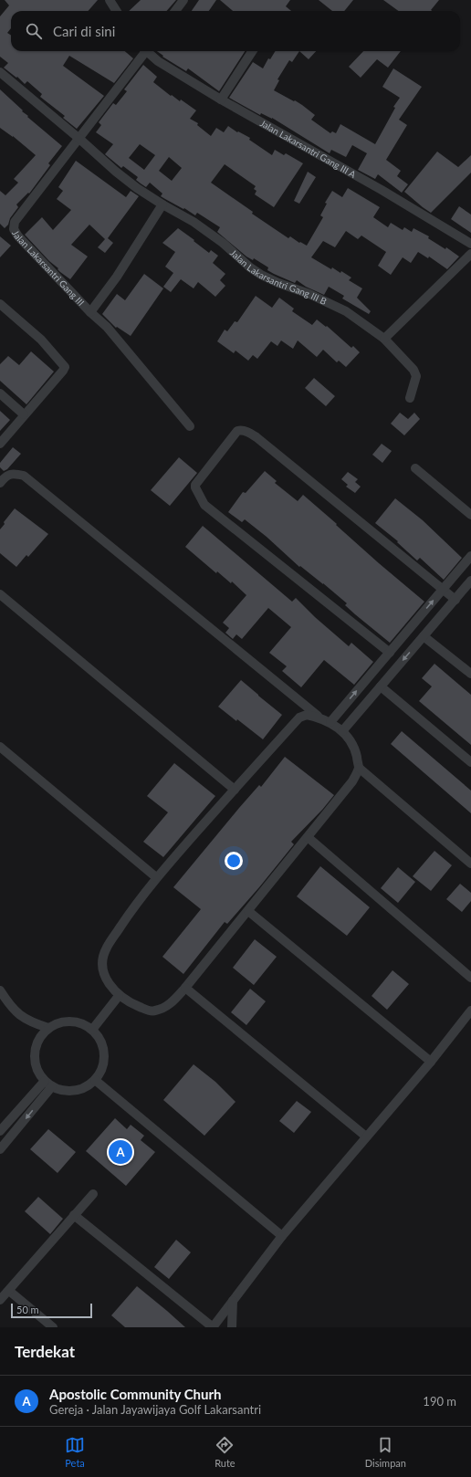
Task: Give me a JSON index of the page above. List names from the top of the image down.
{
  "streets": {
    "street": ["Jalan Lakarsantri Gang III A", "Jalan Lakarsantri Gang III", "Jalan Lakarsantri Gang III B"]
  },
  "crossings": [
    ["Jalan Lakarsantri Gang III", "Jalan Lakarsantri Gang III B"]
  ],
  "scale_bar": "50 m",
  "page": {
    "search": "Cari di sini",
    "pins": "A",
    "scale": "50 m",
    "heading": "Terdekat",
    "list": [
      {
        "mark": "A",
        "name": "Apostolic Community Churh",
        "note": "Gereja · Jalan Jayawijaya Golf Lakarsantri",
        "value": "190 m"
      }
    ],
    "nav": ["Peta", "Rute", "Disimpan"]
  }
}
